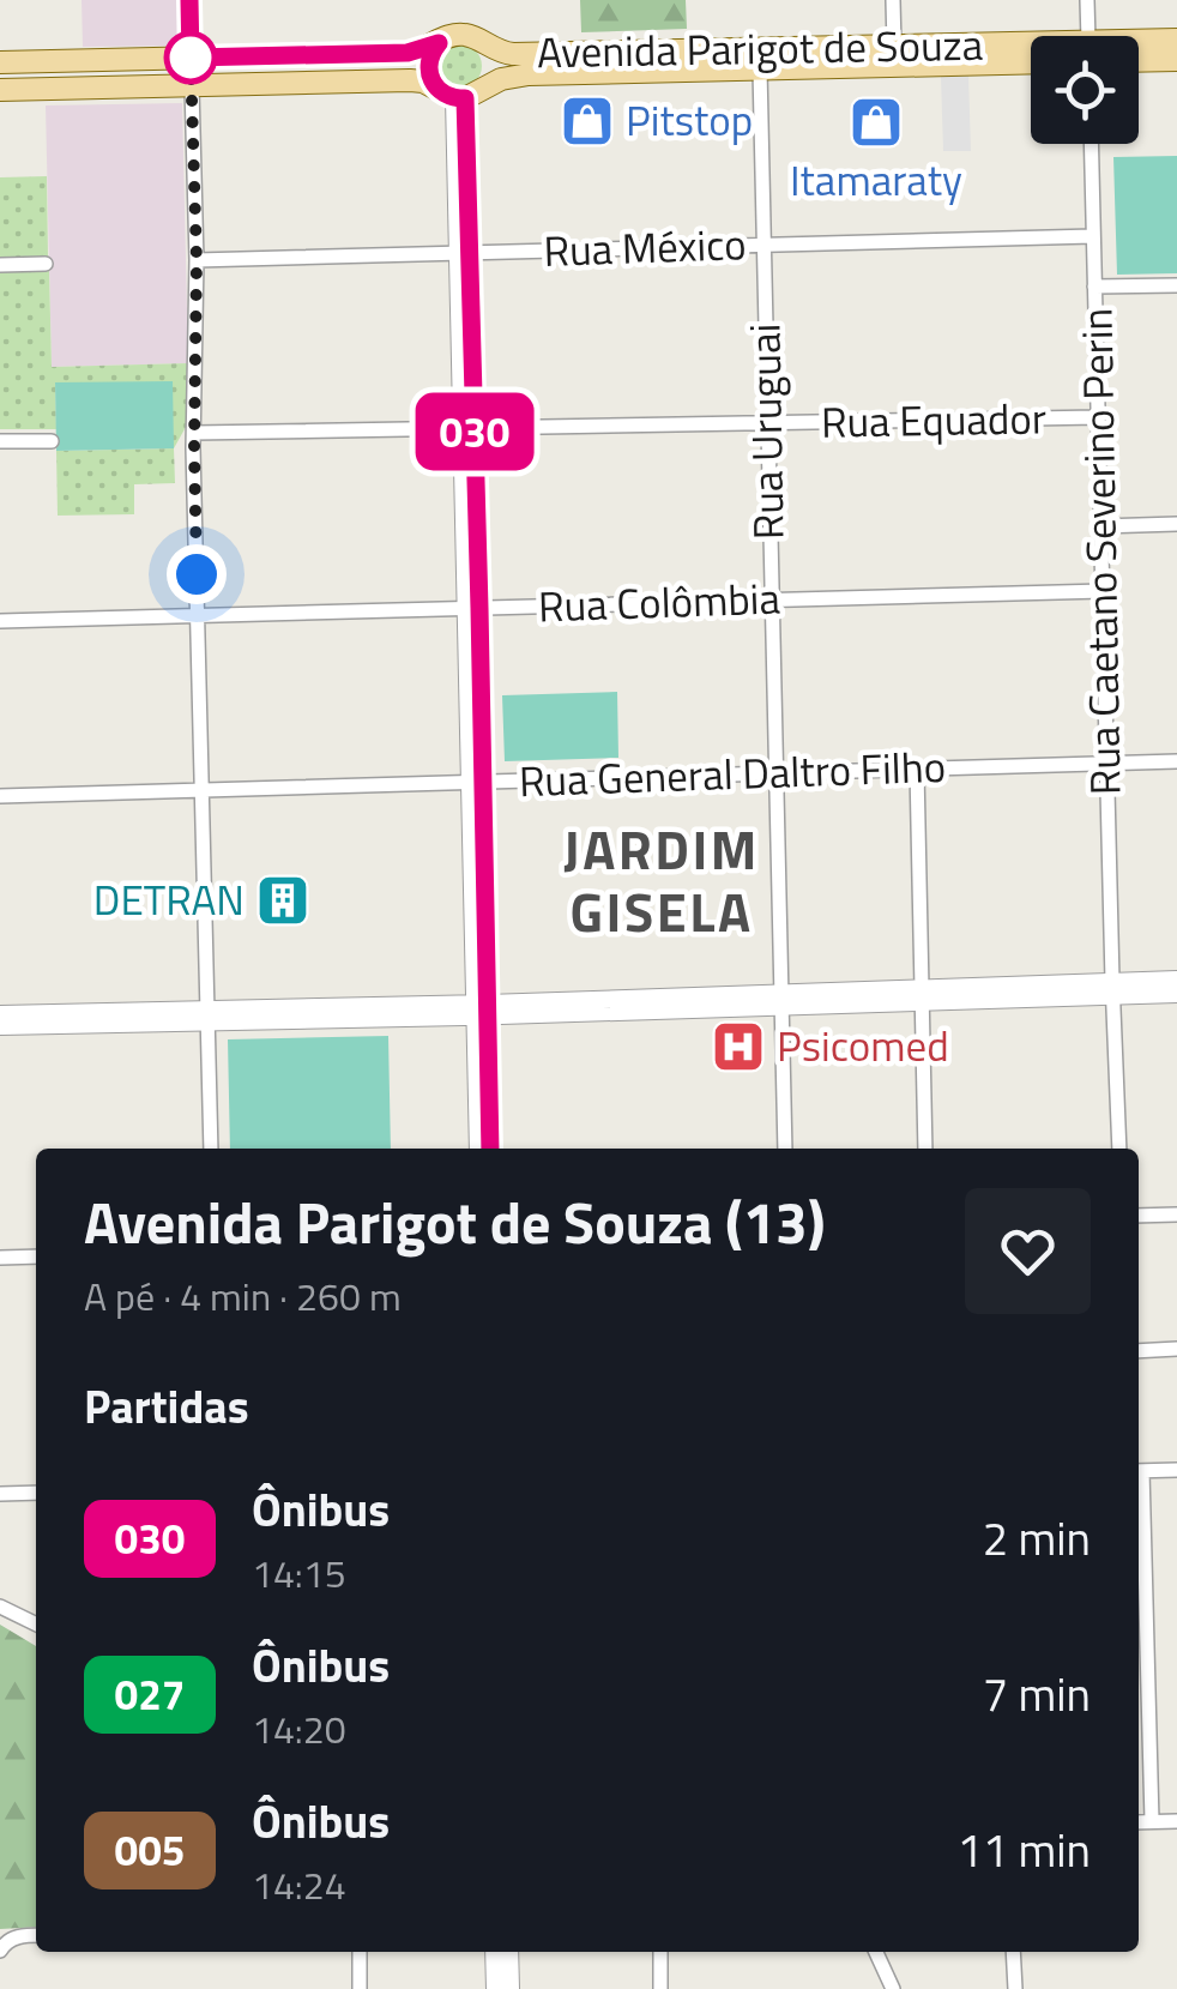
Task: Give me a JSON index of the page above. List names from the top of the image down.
{
  "streets": {
    "main road": ["Avenida Parigot de Souza"],
    "street": [
      "Rua México",
      "Rua Equador",
      "Rua Uruguai",
      "Rua Caetano Severino Perin",
      "Rua Colômbia",
      "Rua General Daltro Filho"
    ]
  },
  "crossings": [
    ["Avenida Parigot de Souza", "Rua Uruguai"],
    ["Rua México", "Rua Uruguai"],
    ["Rua México", "Rua Caetano Severino Perin"],
    ["Rua Equador", "Rua Uruguai"],
    ["Rua Equador", "Rua Caetano Severino Perin"],
    ["Rua Uruguai", "Rua Colômbia"],
    ["Rua Uruguai", "Rua General Daltro Filho"],
    ["Rua Caetano Severino Perin", "Rua Colômbia"],
    ["Rua Caetano Severino Perin", "Rua General Daltro Filho"]
  ],
  "districts": ["JARDIM GISELA"],
  "places": {
    "shop": ["Pitstop", "Itamaraty"],
    "building": ["DETRAN"],
    "hospital": ["Psicomed"]
  },
  "lines": ["bus line 030"],
  "page": {
    "on_map": "030",
    "heading": [
      ["Avenida Parigot de Souza (13)", "A pé · 4 min · 260 m"],
      "Partidas"
    ],
    "list": [
      {
        "mark": "030",
        "name": "Ônibus",
        "note": "14:15",
        "value": "2 min"
      },
      {
        "mark": "027",
        "name": "Ônibus",
        "note": "14:20",
        "value": "7 min"
      },
      {
        "mark": "005",
        "name": "Ônibus",
        "note": "14:24",
        "value": "11 min"
      }
    ]
  }
}
